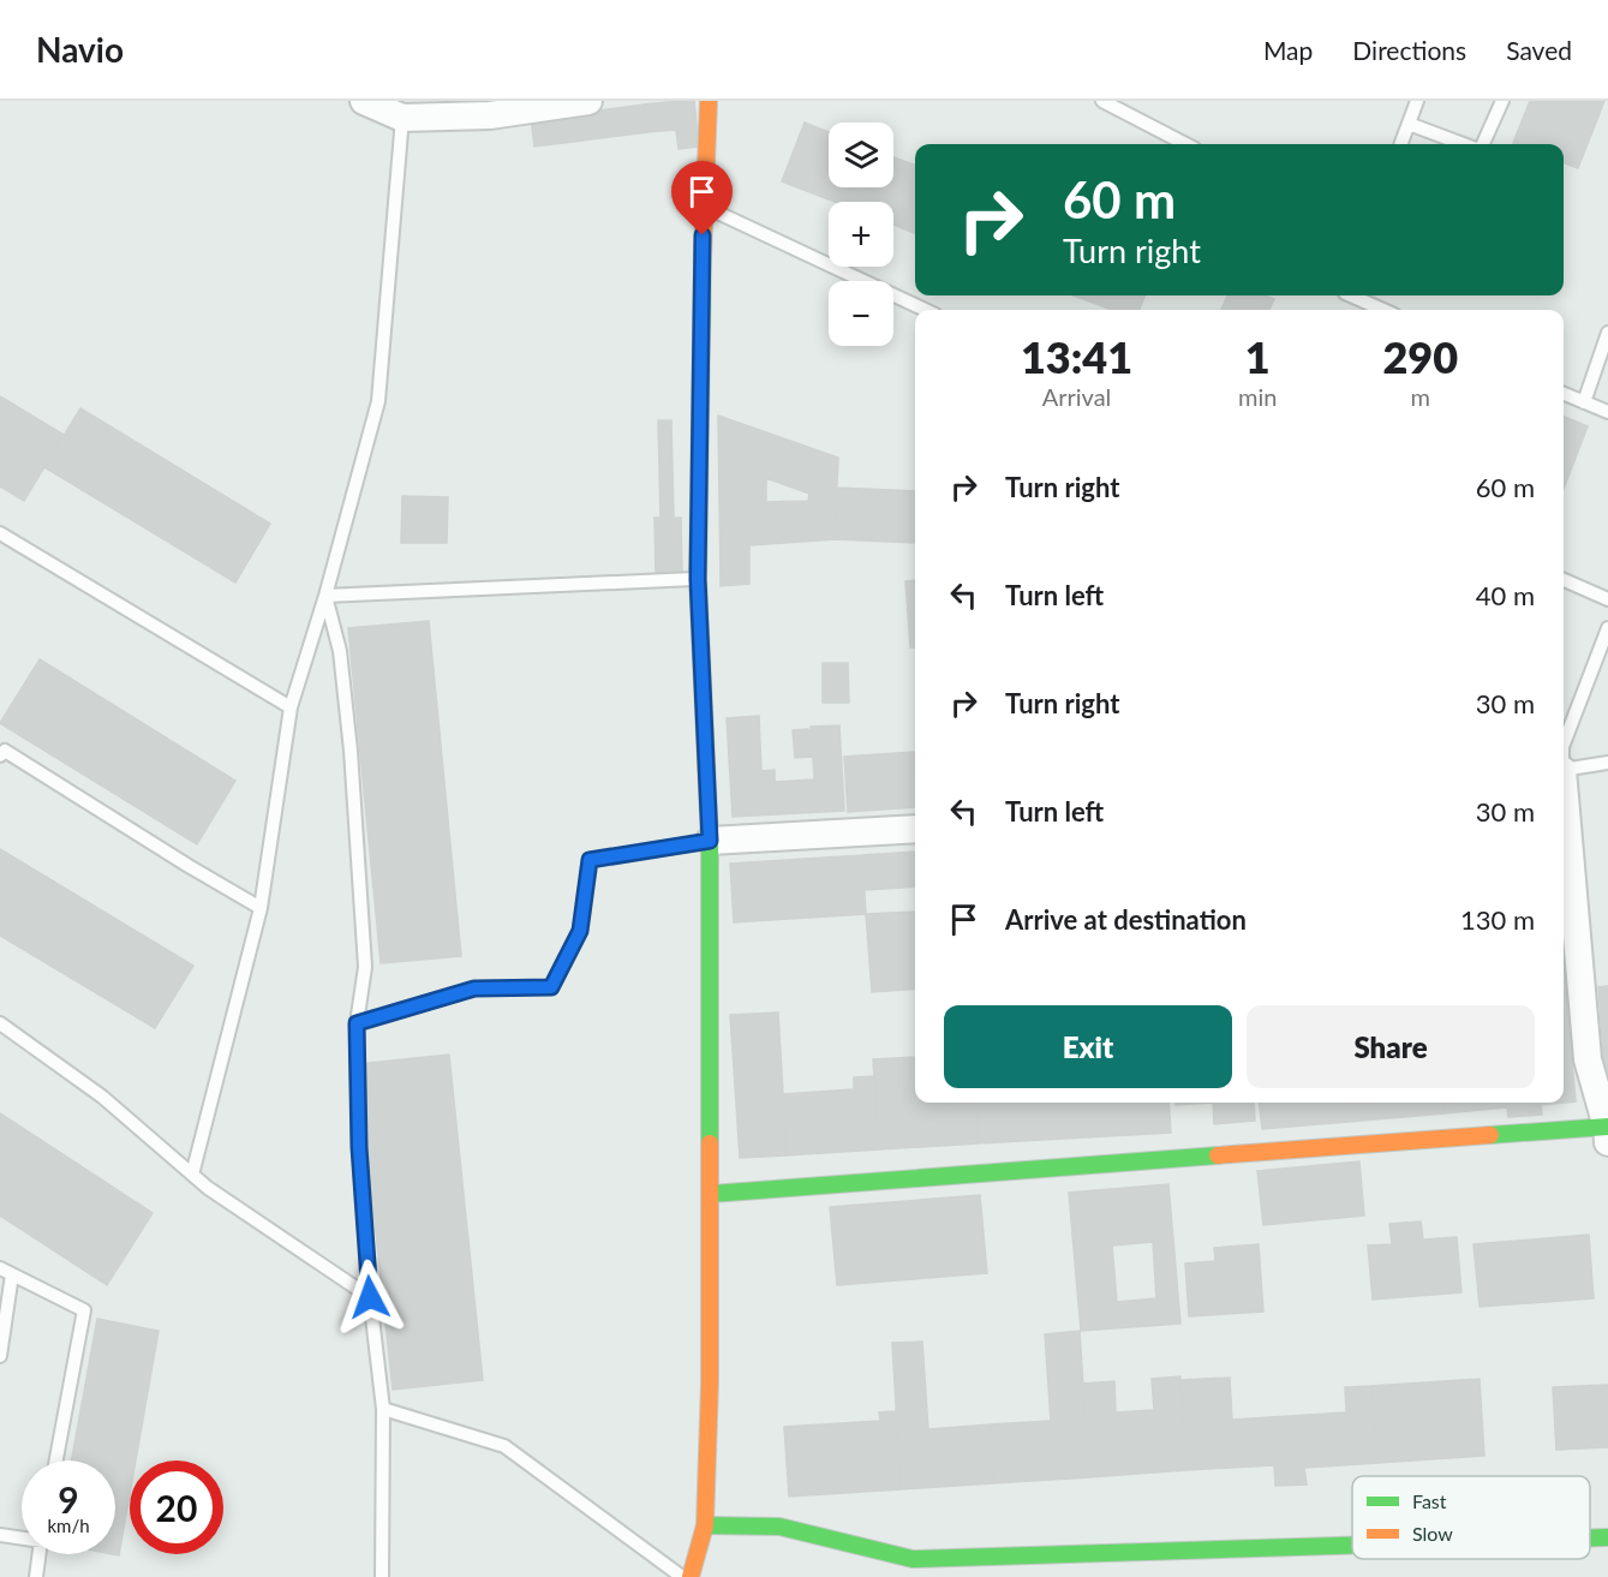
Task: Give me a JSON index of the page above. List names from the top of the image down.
{
  "legend": ["Fast", "Slow"],
  "page": {
    "header": "Navio",
    "nav": ["Map", "Directions", "Saved"],
    "map_buttons": ["+", "−"],
    "turn": ["60 m", "Turn right"],
    "eta": [
      "13:41",
      "Arrival",
      "1",
      "min",
      "290",
      "m"
    ],
    "list": [
      {
        "name": "Turn right",
        "value": "60 m"
      },
      {
        "name": "Turn left",
        "value": "40 m"
      },
      {
        "name": "Turn right",
        "value": "30 m"
      },
      {
        "name": "Turn left",
        "value": "30 m"
      },
      {
        "name": "Arrive at destination",
        "value": "130 m"
      }
    ],
    "buttons": ["Exit", "Share"],
    "speed": "9 km/h",
    "limit": "20"
  }
}
